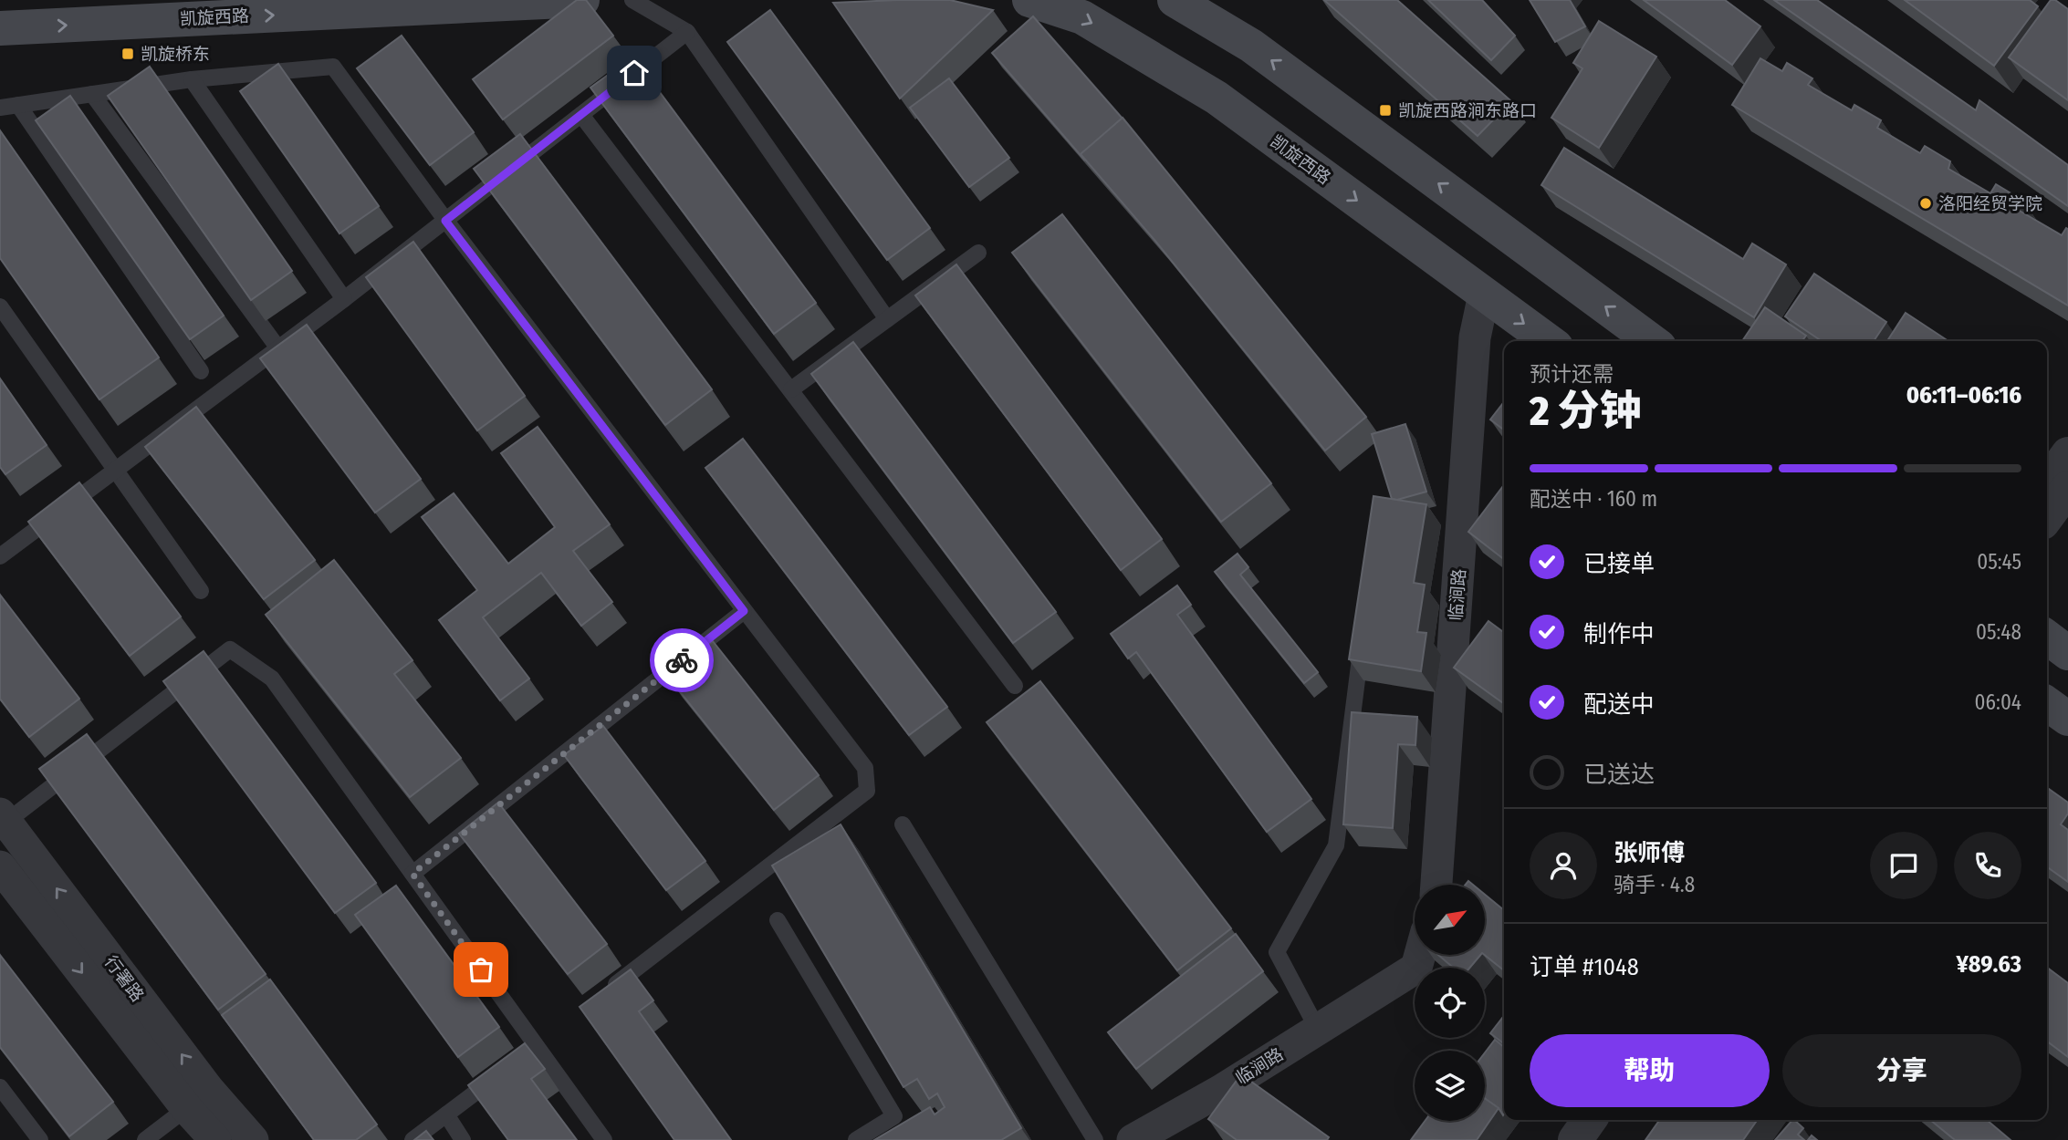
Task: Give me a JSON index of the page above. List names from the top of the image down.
{
  "streets": {
    "main road": ["凯旋西路"],
    "street": ["临涧路", "行署路"]
  },
  "crossings": [
    ["凯旋西路", "临涧路"]
  ],
  "places": {
    "transit": ["凯旋桥东", "凯旋西路涧东路口"],
    "other": ["洛阳经贸学院"]
  },
  "north": "top right",
  "page": {
    "heading": ["2 分钟", "预计还需", "06:11–06:16"],
    "panel": [
      "张师傅",
      "骑手 · 4.8",
      "订单 #1048",
      "¥89.63"
    ],
    "bar": "配送中 · 160 m",
    "list": [
      ["已接单", "05:45"],
      ["制作中", "05:48"],
      ["配送中", "06:04"],
      "已送达"
    ],
    "buttons": ["帮助", "分享"]
  }
}
